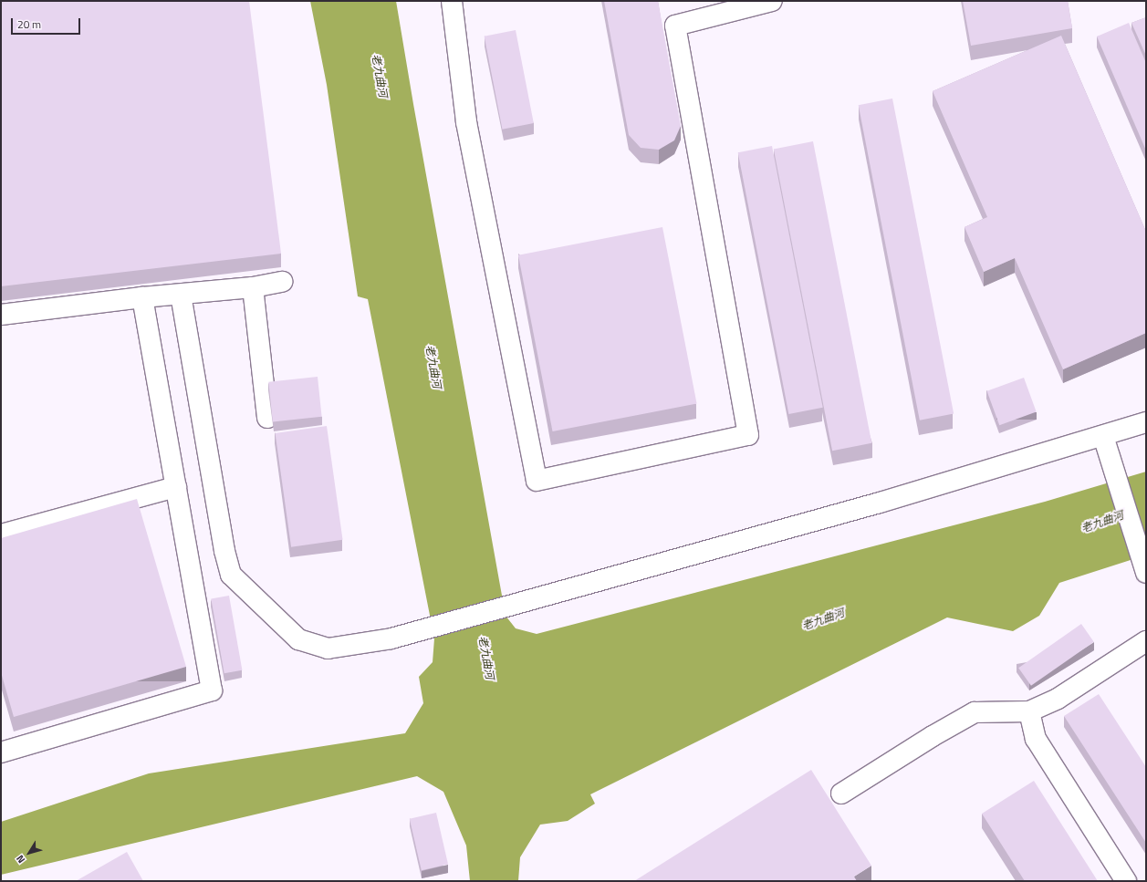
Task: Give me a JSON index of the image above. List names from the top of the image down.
{
  "water": ["老九曲河"],
  "scale_bar": "20 m",
  "north": "bottom left"
}
